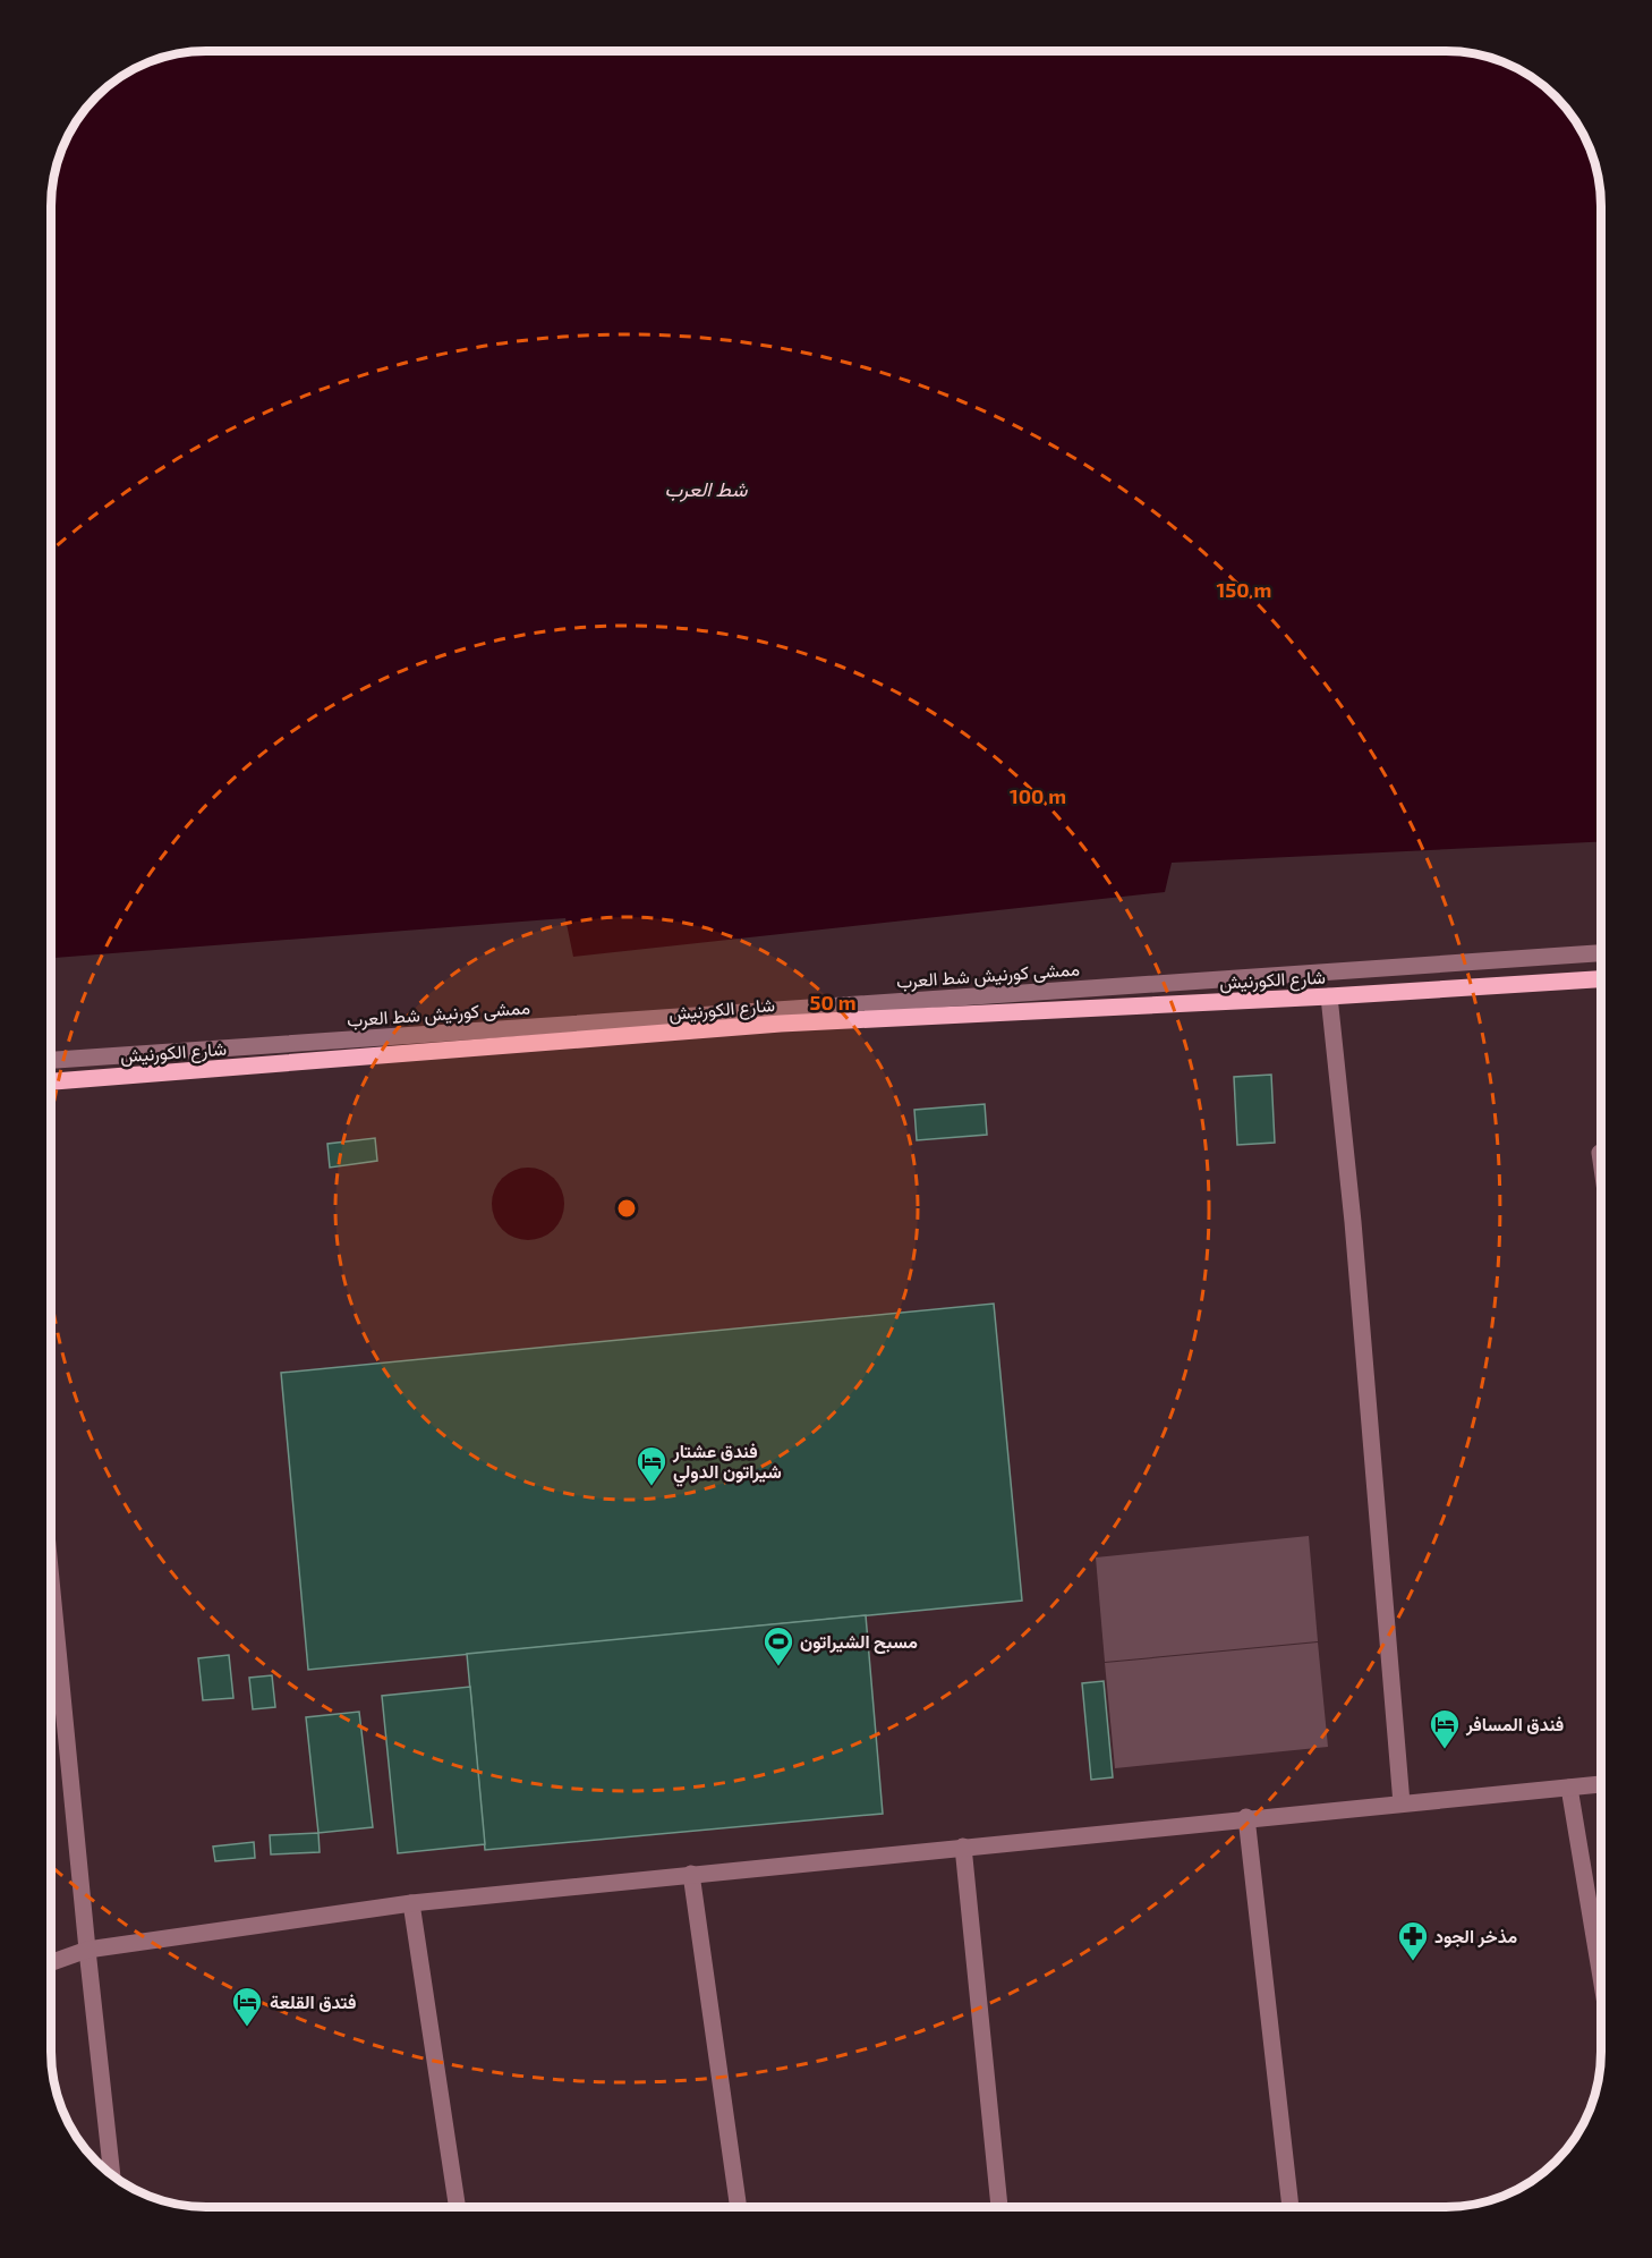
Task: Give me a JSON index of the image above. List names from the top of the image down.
{
  "streets": {
    "main road": ["شارع الكورنيش"],
    "street": ["ممشى كورنيش شط العرب"]
  },
  "water": ["شط العرب"],
  "places": {
    "hotel": ["فندق عشتار شيراتون الدولي", "فندق المسافر", "فتدق القلعة"],
    "sports": ["مسبح الشيراتون"],
    "pharmacy": ["مذخر الجود"]
  },
  "rings": ["150 m", "100 m", "50 m"]
}
